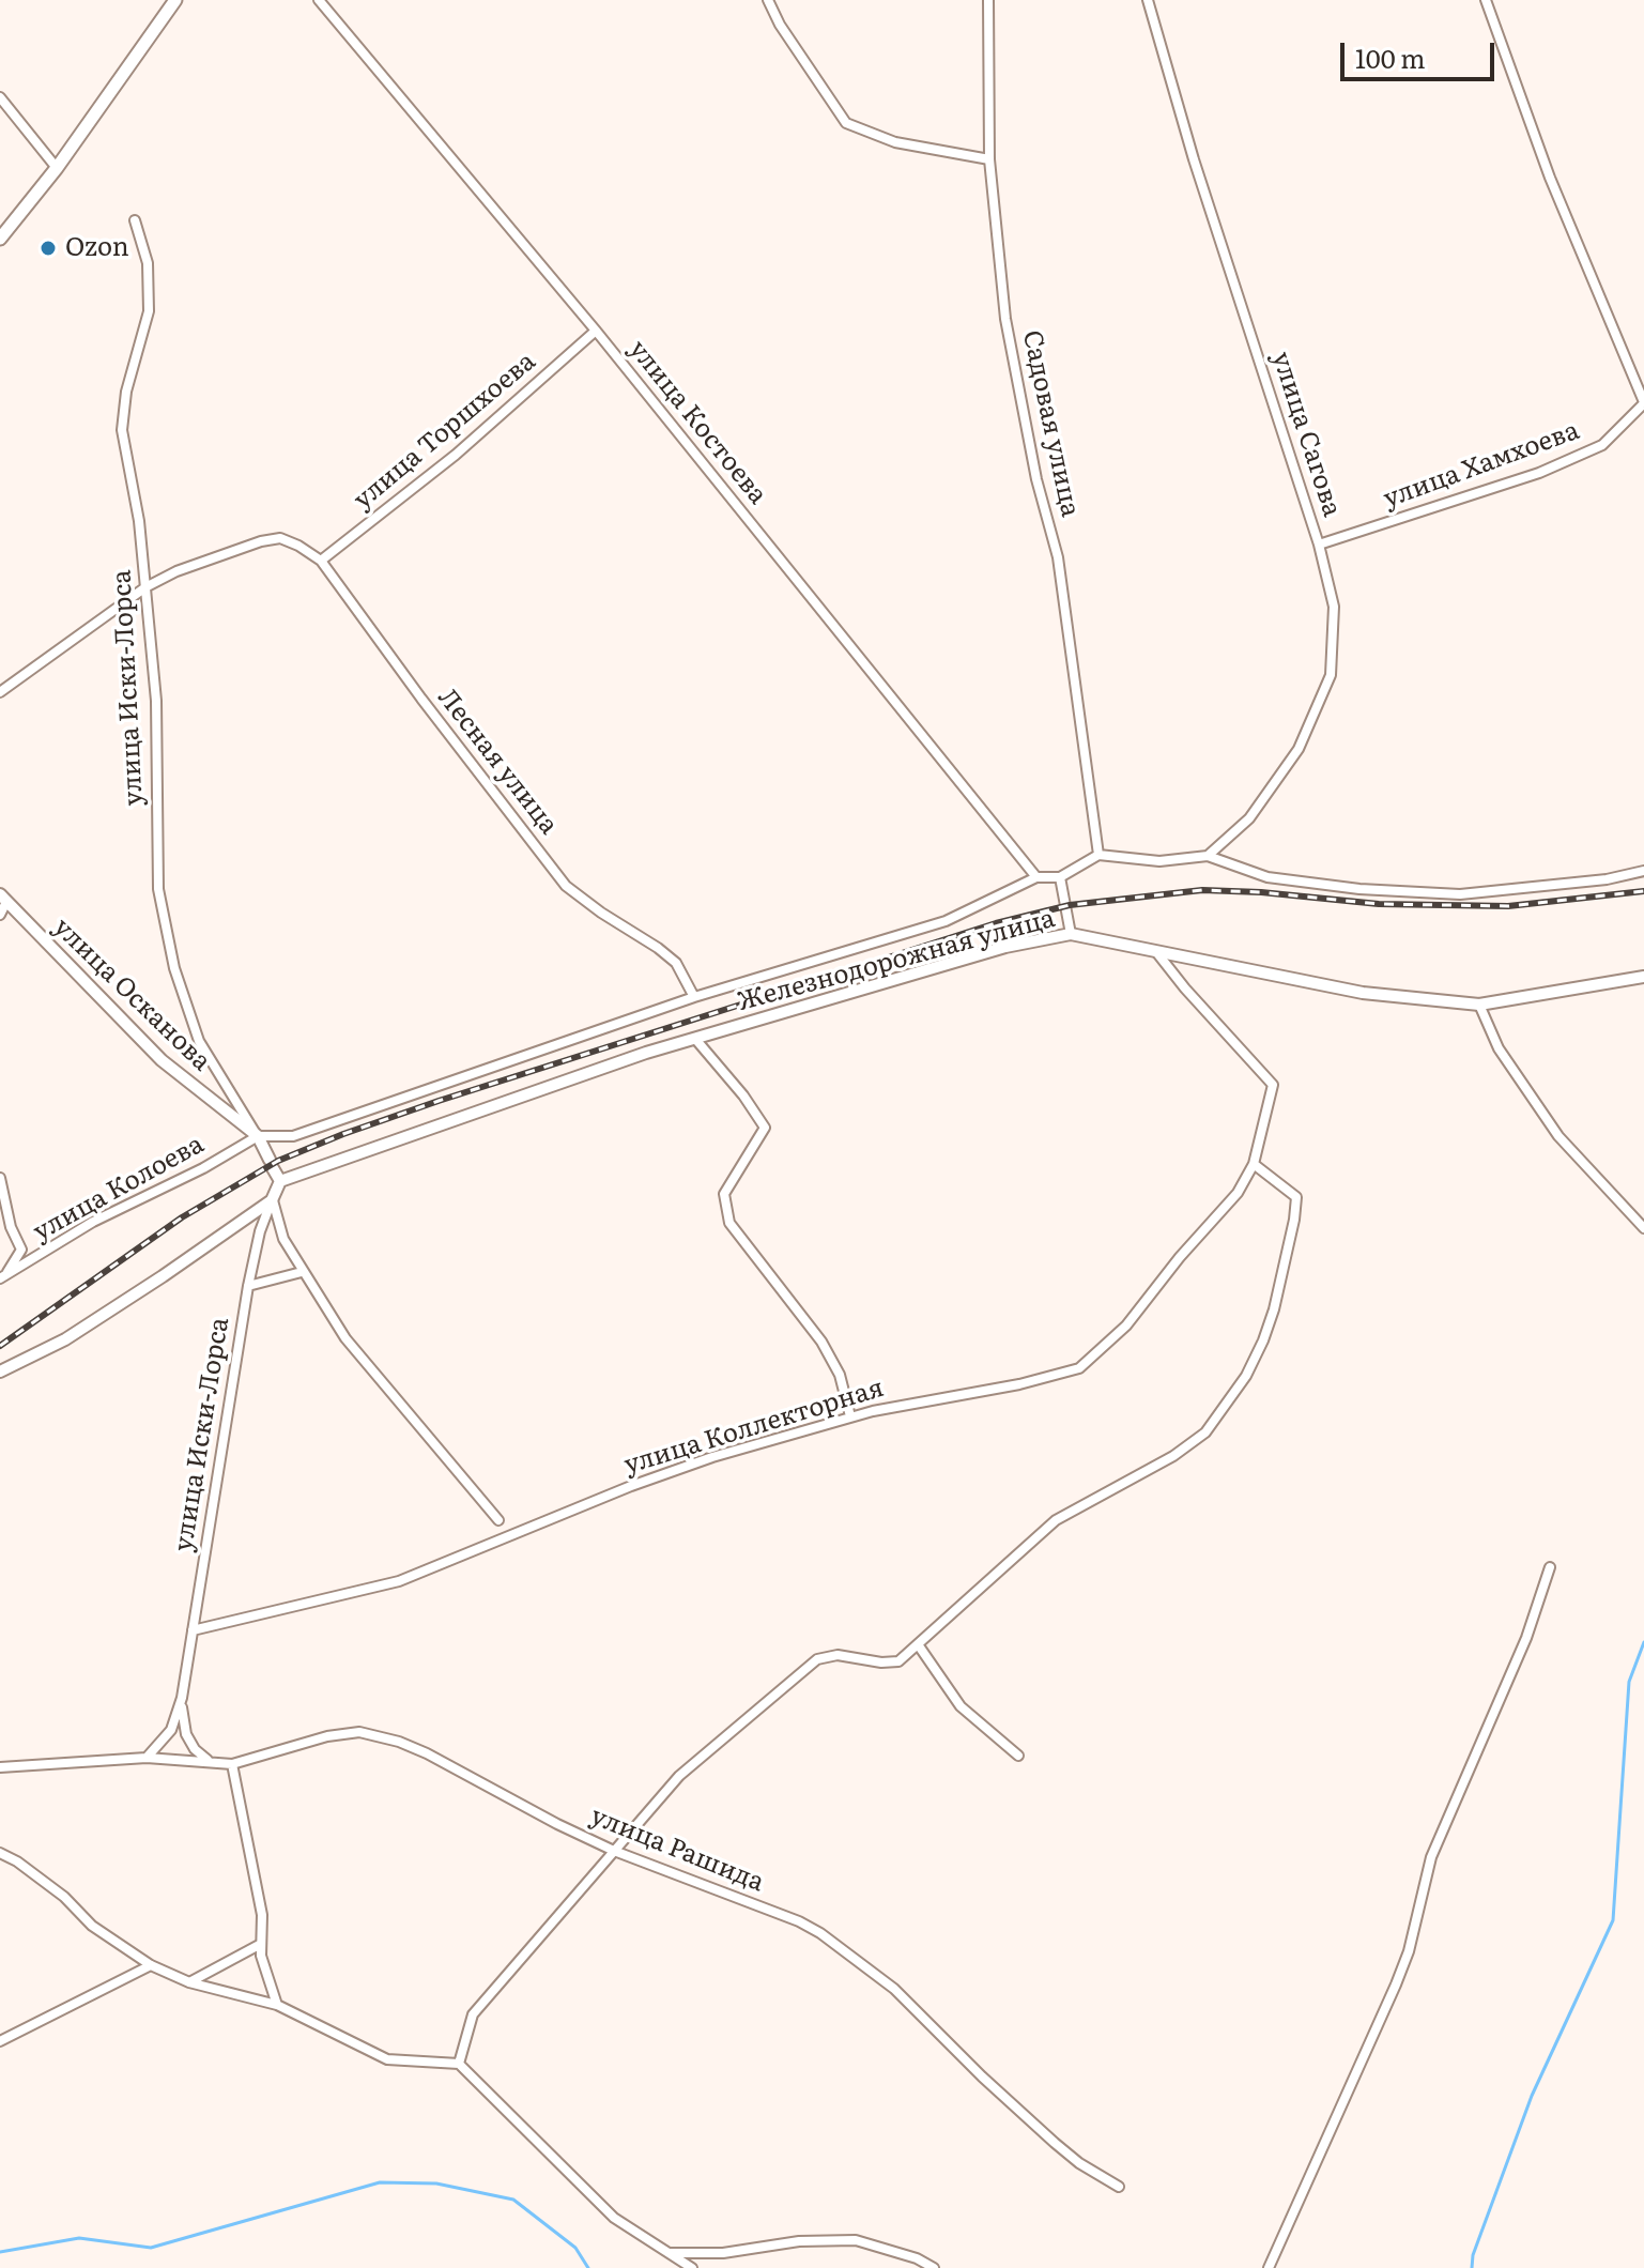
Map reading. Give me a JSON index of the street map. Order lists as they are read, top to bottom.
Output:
{
  "streets": {
    "street": [
      "улица Костоева",
      "Садовая улица",
      "улица Торшхоева",
      "улица Сагова",
      "улица Хамхоева",
      "улица Иски-Лорса",
      "Лесная улица",
      "Железнодорожная улица",
      "улица Осканова",
      "улица Колоева",
      "улица Коллекторная",
      "улица Рашида"
    ]
  },
  "crossings": [
    ["улица Костоева", "улица Торшхоева"],
    ["улица Торшхоева", "Лесная улица"],
    ["улица Сагова", "улица Хамхоева"],
    ["улица Иски-Лорса", "Лесная улица"],
    ["улица Иски-Лорса", "Железнодорожная улица"],
    ["улица Иски-Лорса", "улица Осканова"],
    ["улица Иски-Лорса", "улица Колоева"],
    ["улица Иски-Лорса", "улица Коллекторная"],
    ["Железнодорожная улица", "улица Осканова"],
    ["Железнодорожная улица", "улица Коллекторная"],
    ["улица Осканова", "улица Колоева"]
  ],
  "places": ["Ozon"],
  "scale_bar": "100 m"
}
